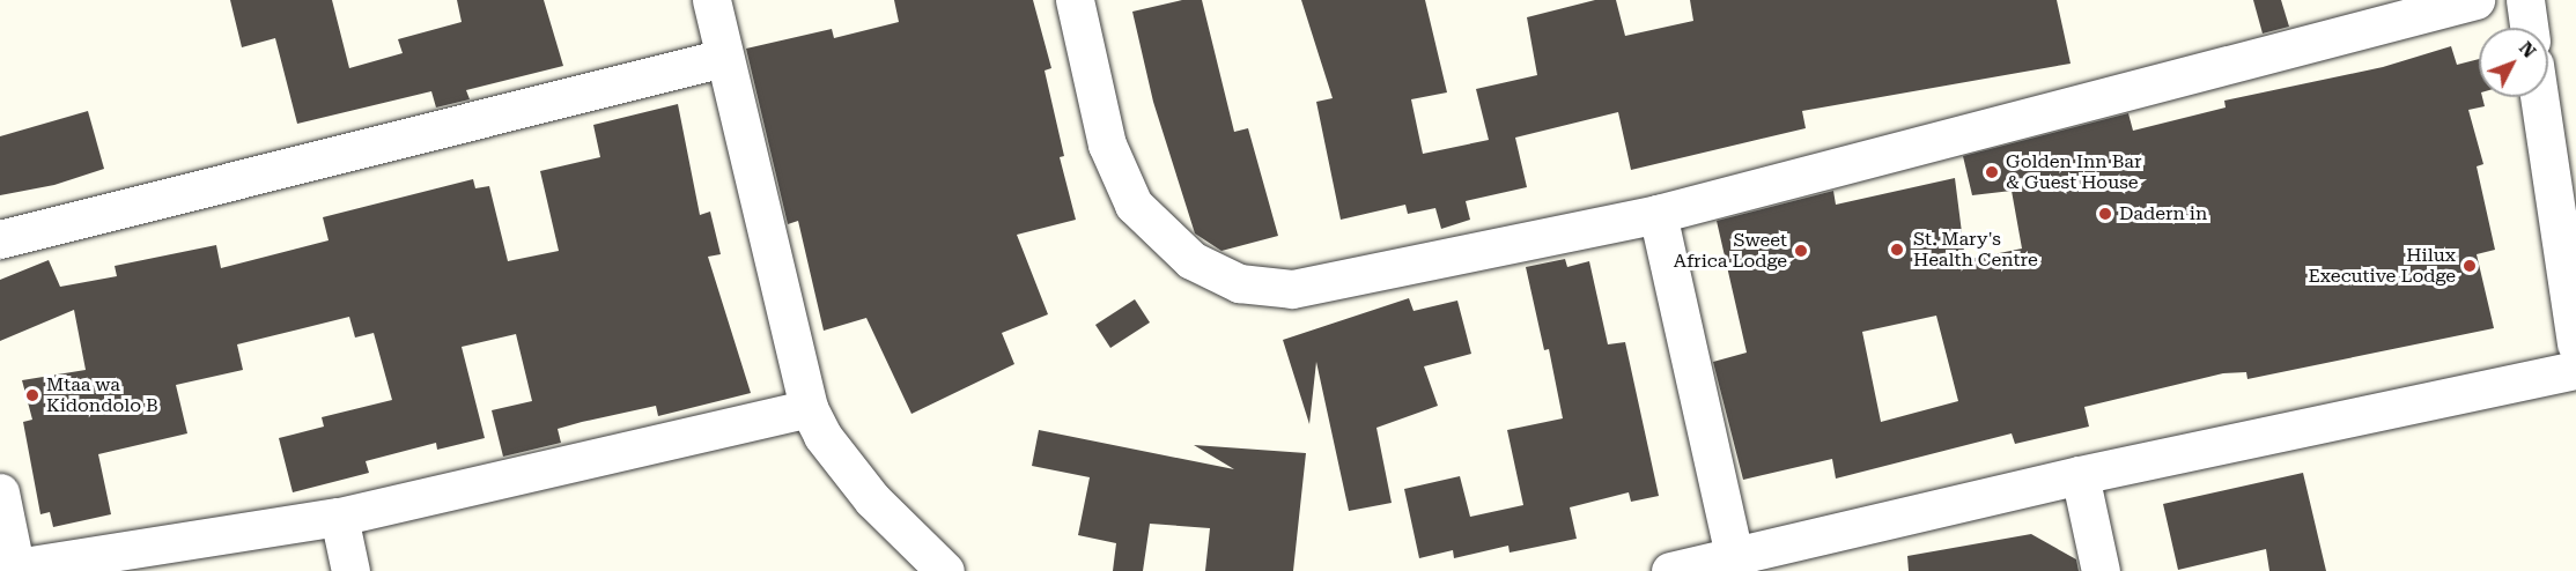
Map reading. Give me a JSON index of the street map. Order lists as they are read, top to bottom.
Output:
{
  "places": [
    "Golden Inn Bar & Guest House",
    "Dadern in",
    "St. Mary's Health Centre",
    "Sweet Africa Lodge",
    "Hilux Executive Lodge",
    "Mtaa wa Kidondolo B"
  ],
  "north": "top right"
}
